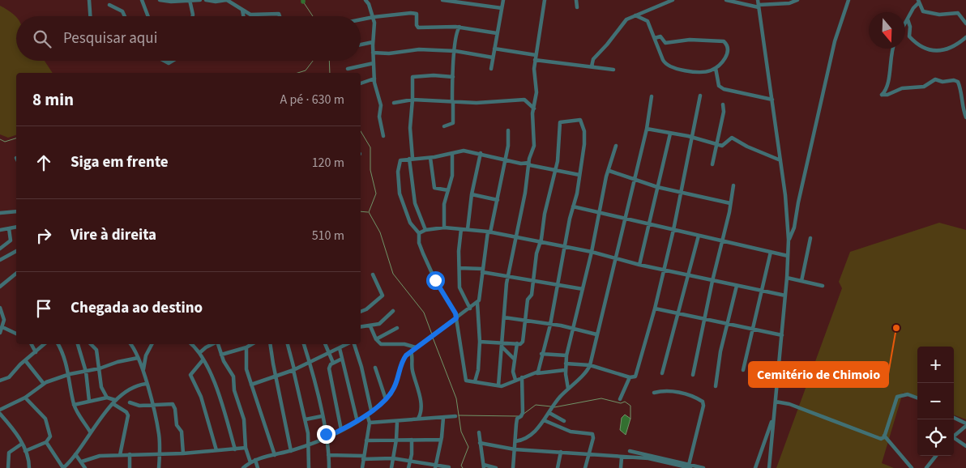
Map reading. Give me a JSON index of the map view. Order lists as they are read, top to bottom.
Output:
{
  "places": ["Cemitério de Chimoio"],
  "north": "bottom",
  "page": {
    "search": "Pesquisar aqui",
    "heading": ["8 min", "A pé · 630 m"],
    "list": [
      ["Siga em frente", "120 m"],
      ["Vire à direita", "510 m"],
      "Chegada ao destino"
    ],
    "map_buttons": ["+", "−"]
  }
}
